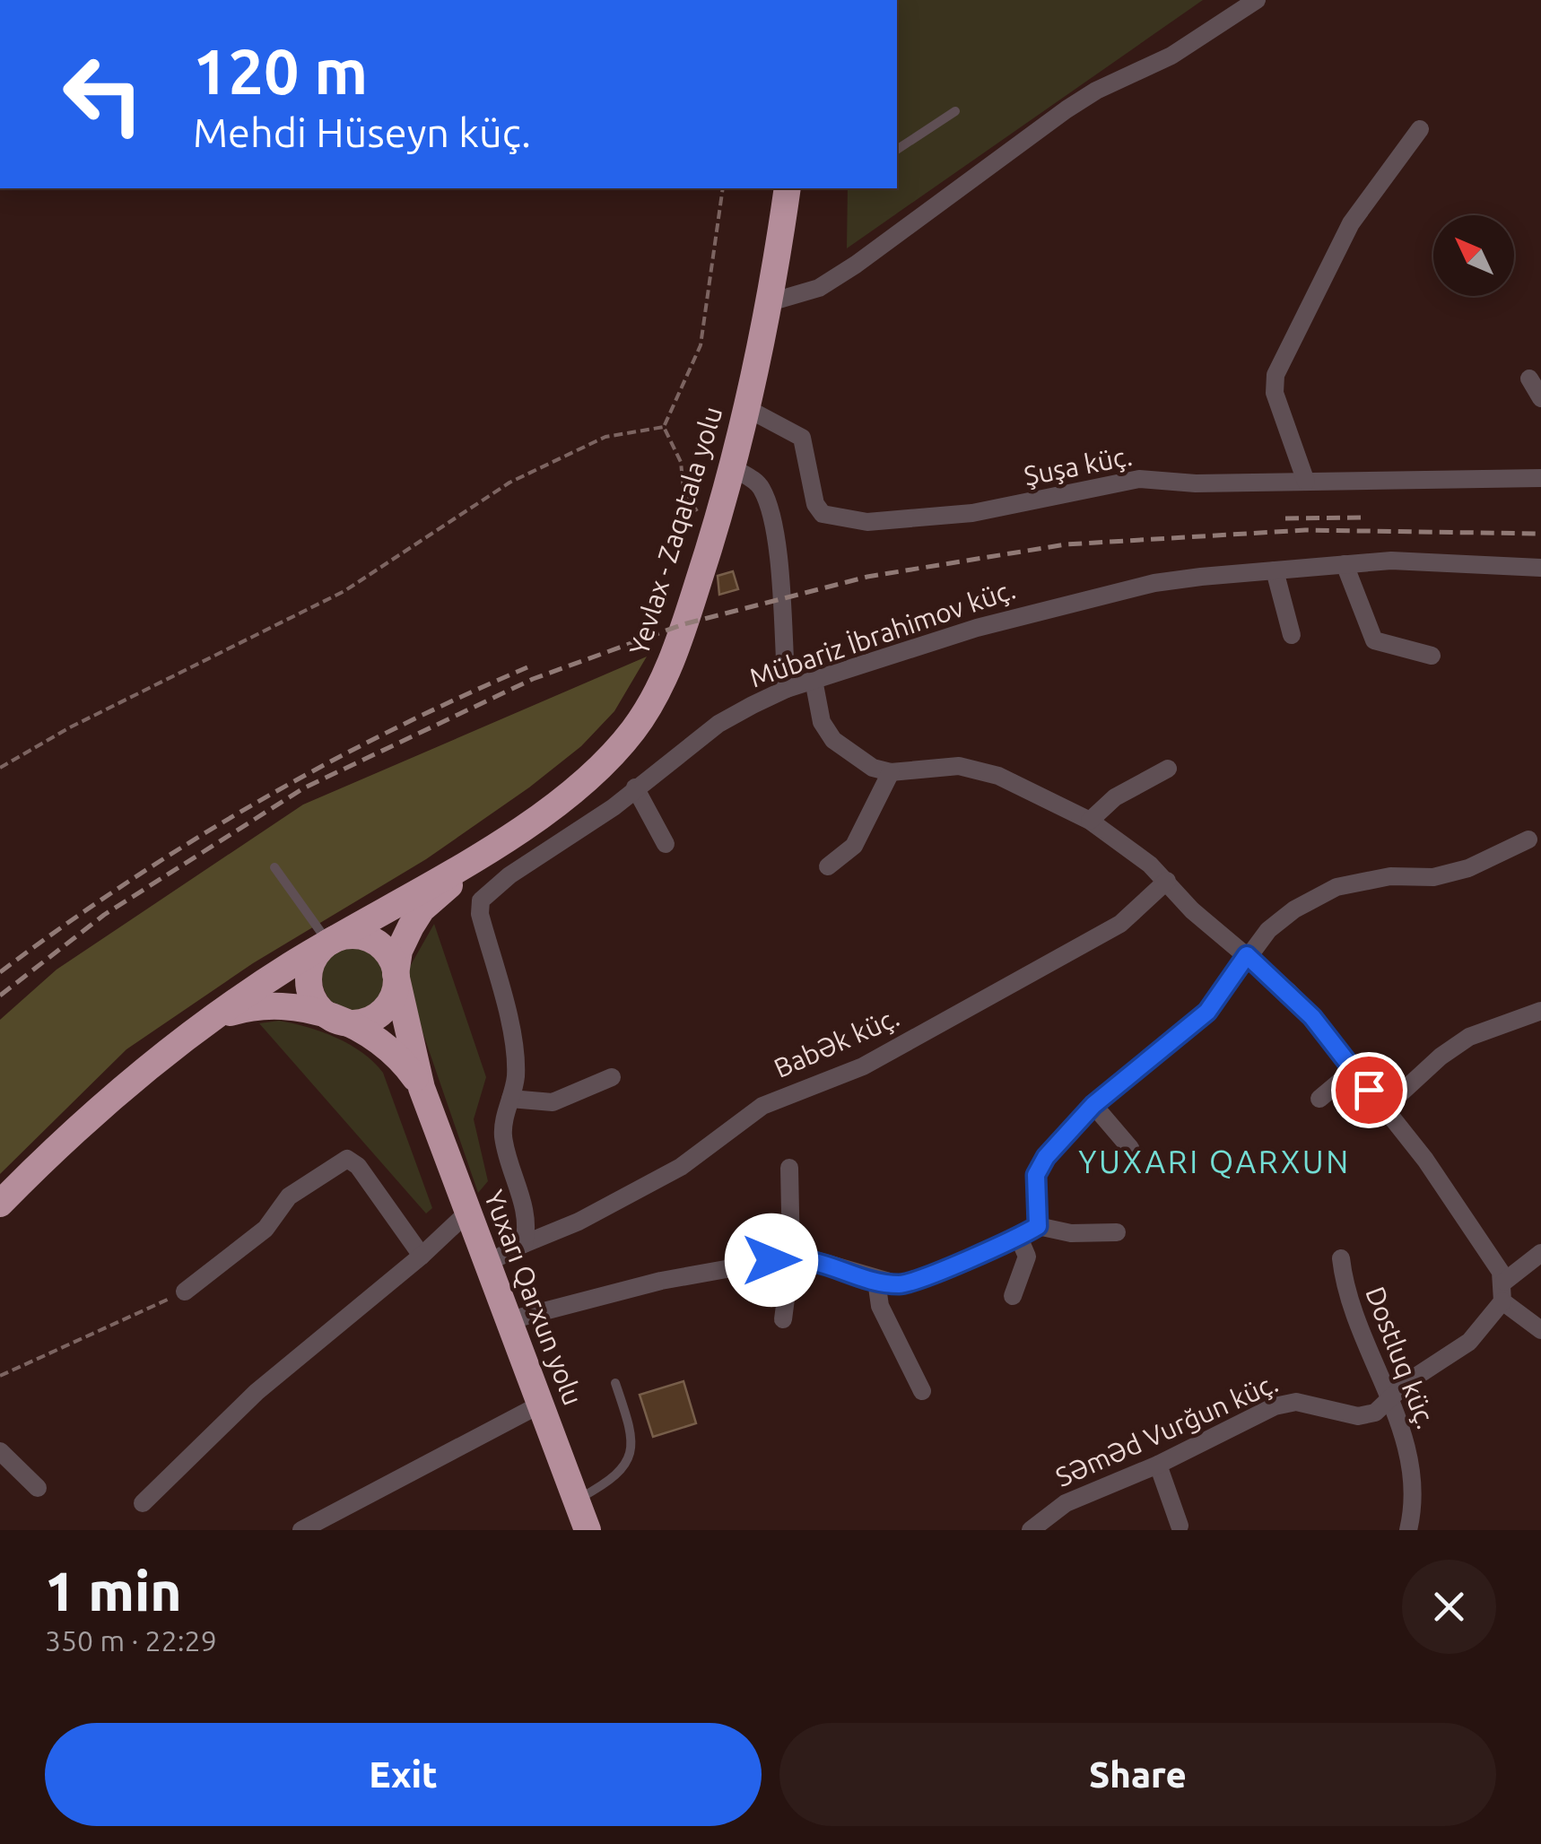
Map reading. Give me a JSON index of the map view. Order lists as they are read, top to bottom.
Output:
{
  "streets": {
    "highway": ["Yevlax - Zaqatala yolu", "Yuxarı Qarxun yolu"],
    "street": [
      "Şuşa küç.",
      "Mübariz İbrahimov küç.",
      "Babək küç.",
      "Dostluq küç.",
      "Səməd Vurğun küç."
    ]
  },
  "crossings": [
    ["Şuşa küç.", "Yevlax - Zaqatala yolu"],
    ["Mübariz İbrahimov küç.", "Babək küç."],
    ["Dostluq küç.", "Səməd Vurğun küç."]
  ],
  "districts": ["YUXARI QARXUN"],
  "north": "top left",
  "page": {
    "turn": ["120 m", "Mehdi Hüseyn küç."],
    "heading": ["1 min", "350 m · 22:29"],
    "buttons": ["Exit", "Share"]
  }
}
